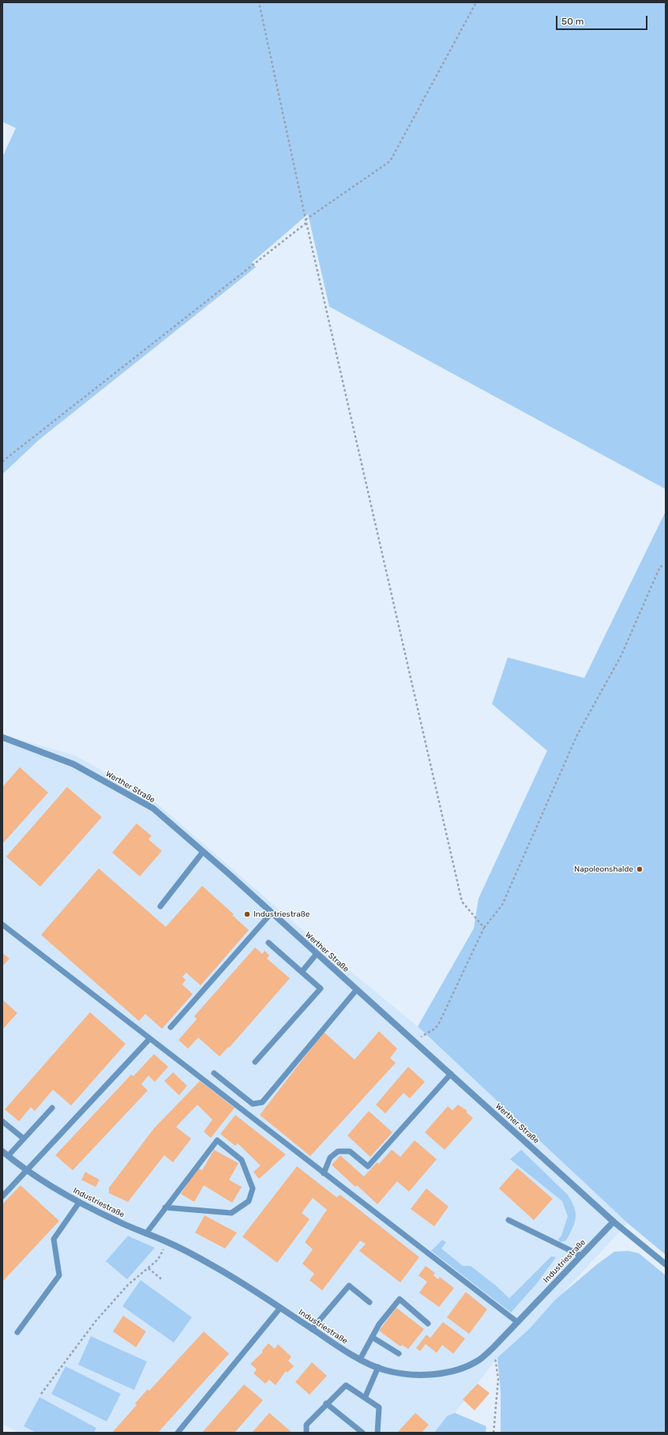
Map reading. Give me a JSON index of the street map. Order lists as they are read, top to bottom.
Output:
{
  "streets": {
    "street": ["Werther Straße", "Industriestraße"]
  },
  "crossings": [
    ["Werther Straße", "Industriestraße"]
  ],
  "places": ["Napoleonshalde", "Industriestraße"],
  "scale_bar": "50 m"
}
